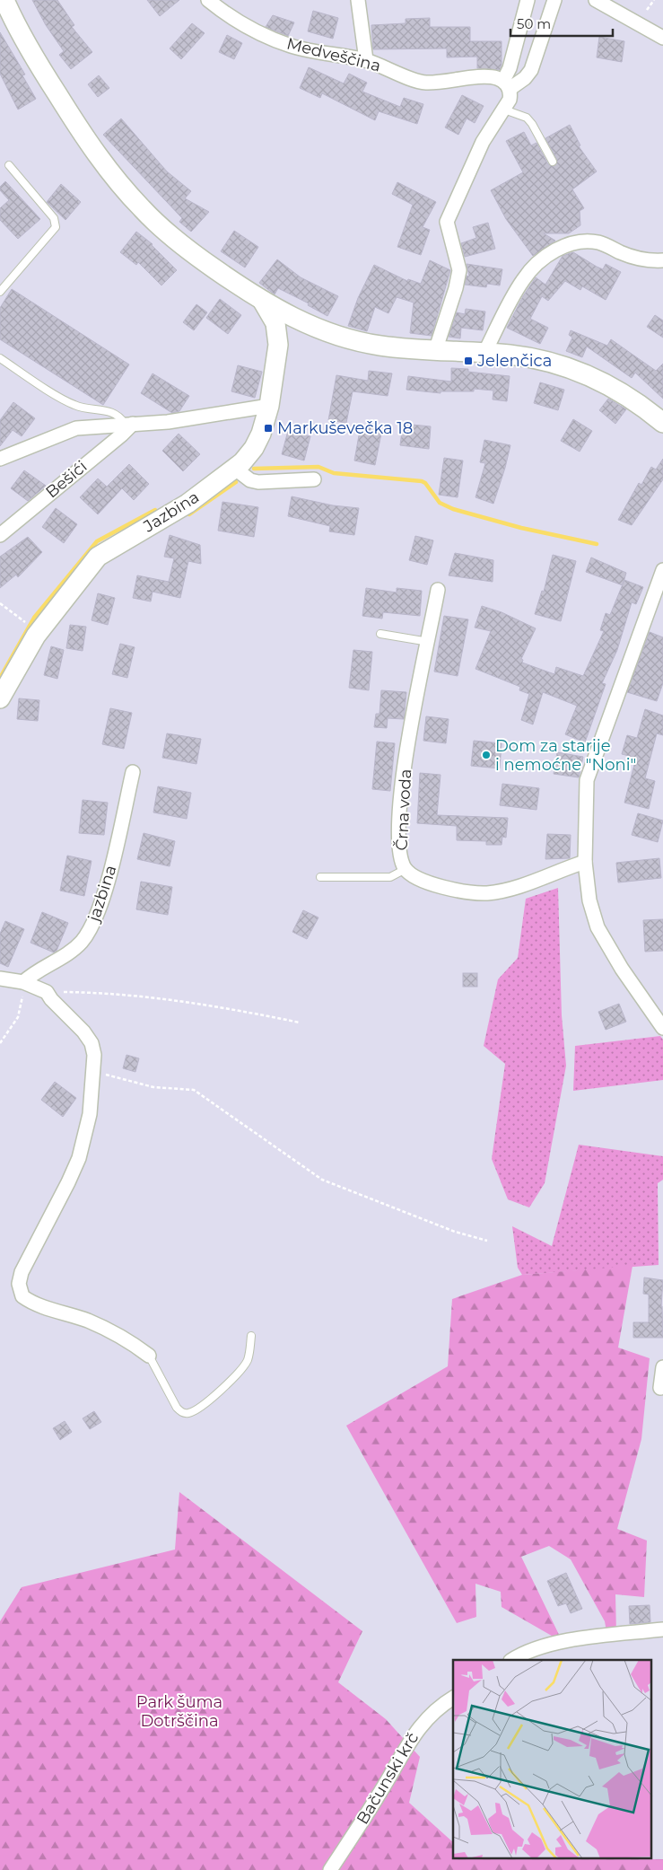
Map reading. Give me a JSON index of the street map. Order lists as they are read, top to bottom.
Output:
{
  "streets": {
    "main road": ["Jazbina"],
    "street": [
      "Medveščina",
      "Bešići",
      "Črna voda",
      "jazbina",
      "Bačunski krč"
    ]
  },
  "parks": ["Park šuma Dotrščina"],
  "places": {
    "transit": ["Jelenčica", "Markuševečka 18"],
    "other": ["Dom za starije i nemoćne \"Noni\""]
  },
  "scale_bar": "50 m"
}
